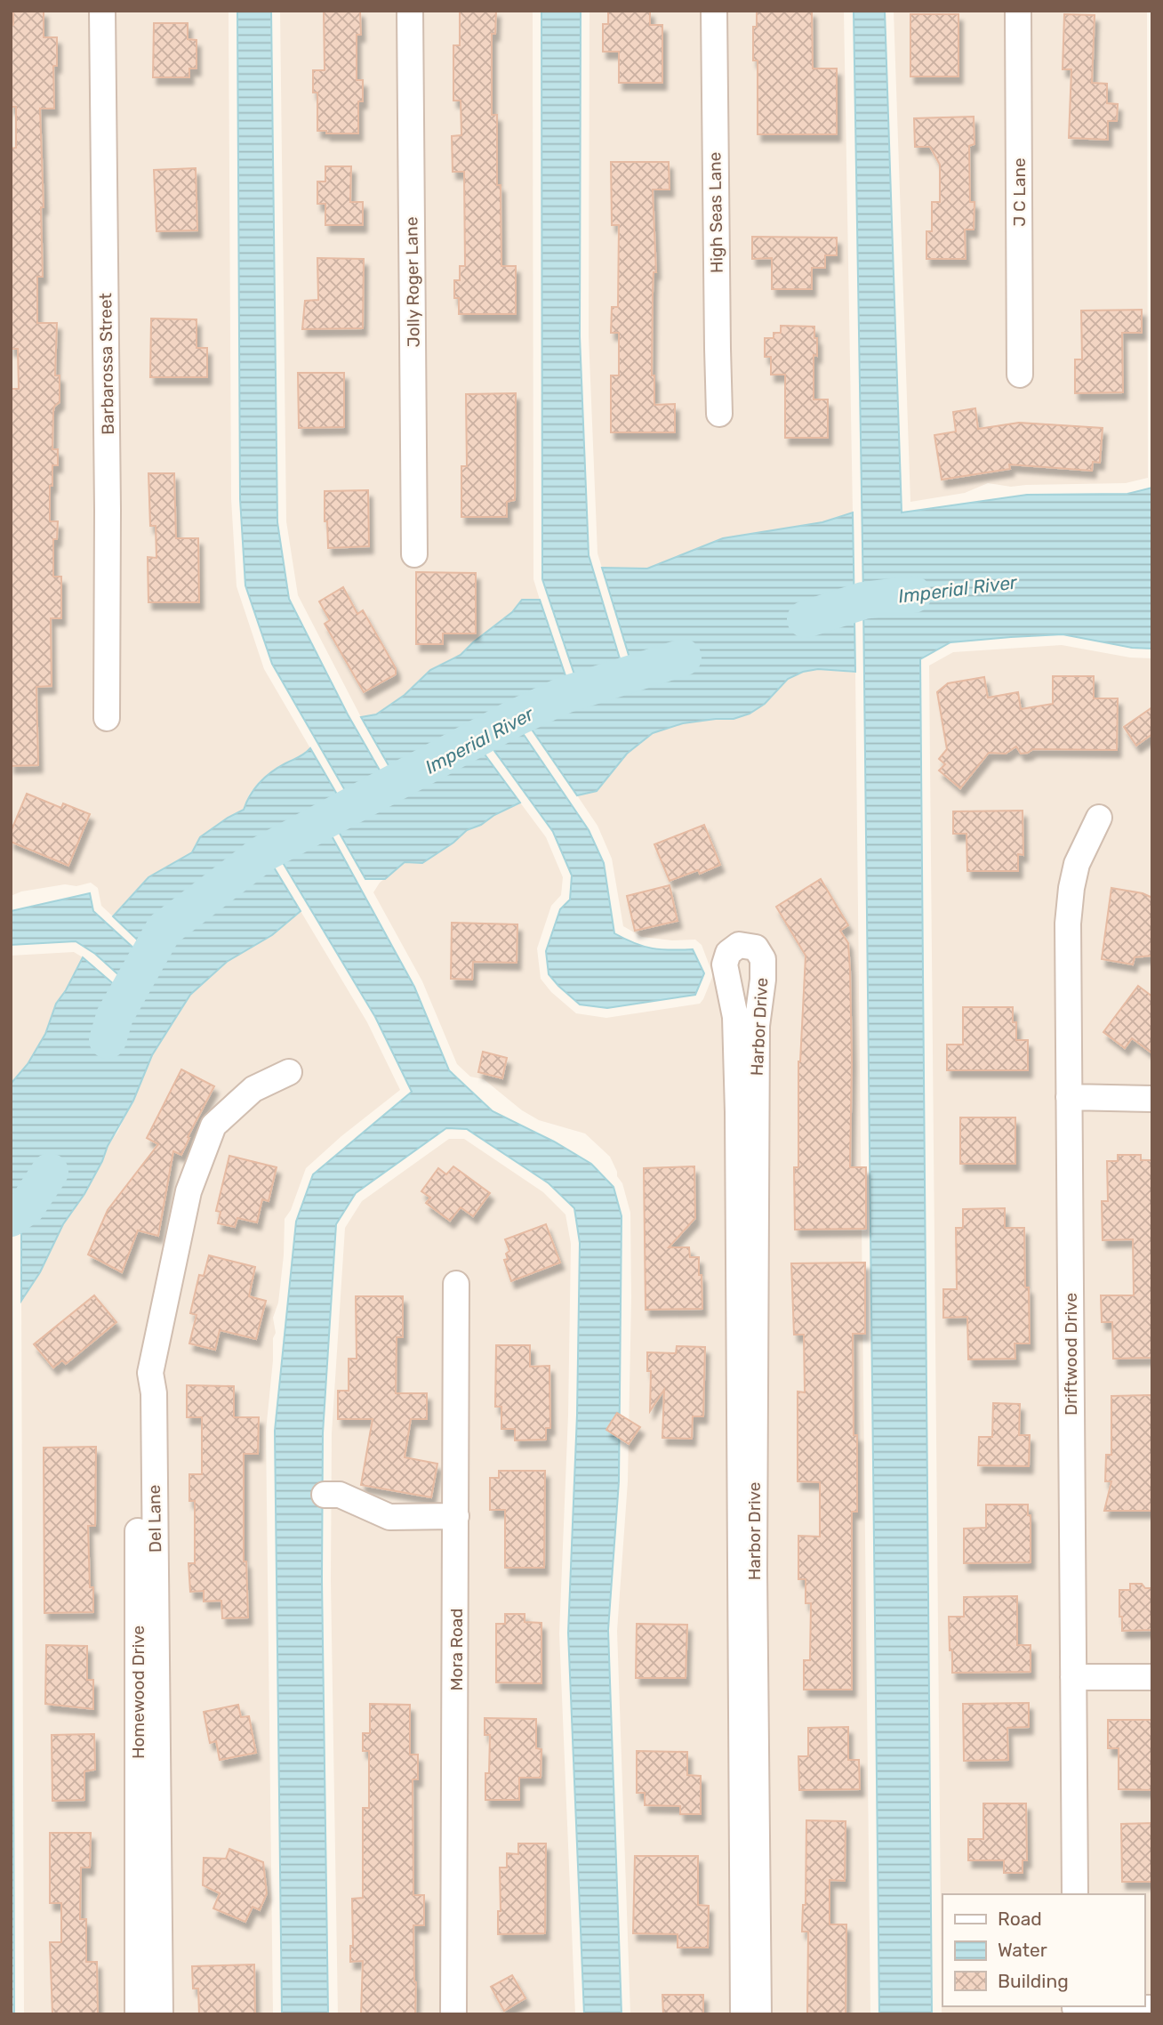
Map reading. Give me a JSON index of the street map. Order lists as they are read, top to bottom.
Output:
{
  "streets": {
    "street": [
      "J C Lane",
      "High Seas Lane",
      "Jolly Roger Lane",
      "Barbarossa Street",
      "Harbor Drive",
      "Driftwood Drive",
      "Del Lane",
      "Mora Road",
      "Homewood Drive"
    ]
  },
  "crossings": [
    ["Del Lane", "Homewood Drive"]
  ],
  "water": ["Imperial River"],
  "legend": ["Road", "Water", "Building"]
}
